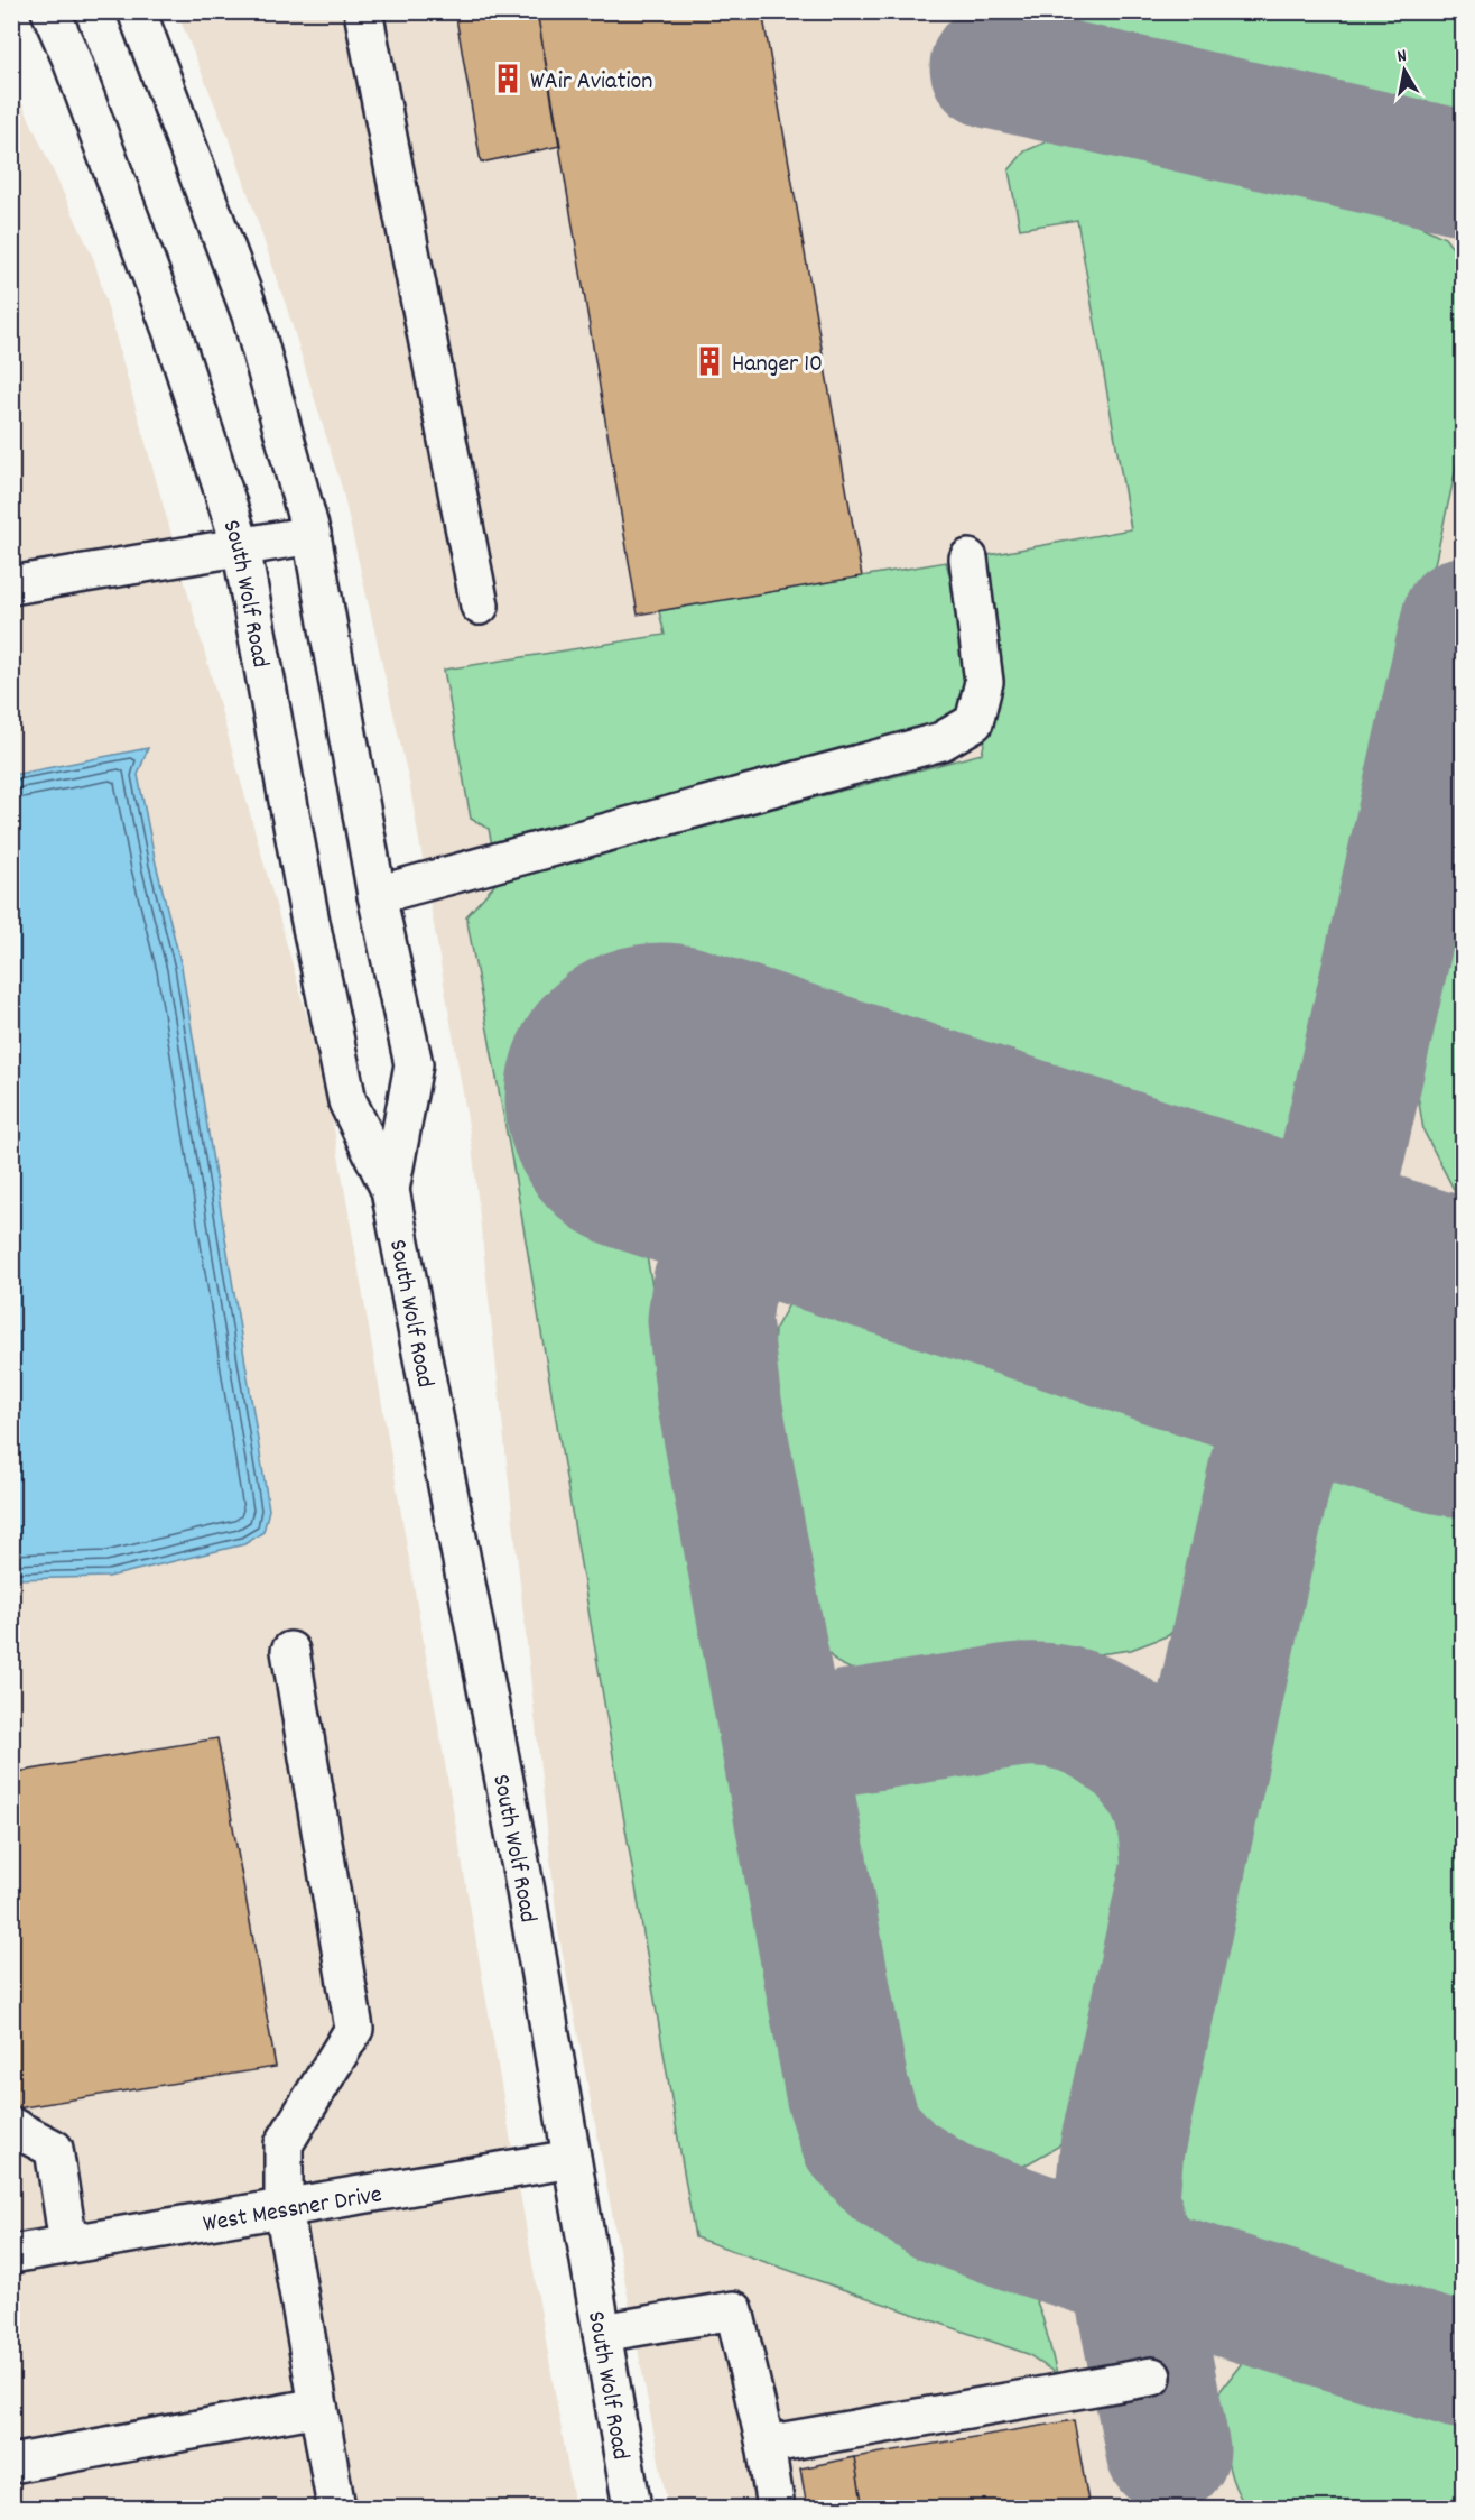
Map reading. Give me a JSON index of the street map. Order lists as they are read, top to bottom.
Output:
{
  "streets": {
    "main road": ["South Wolf Road", "West Messner Drive"]
  },
  "crossings": [
    ["South Wolf Road", "West Messner Drive"]
  ],
  "places": {
    "building": ["WAir Aviation", "Hanger 10"]
  },
  "north": "top"
}
